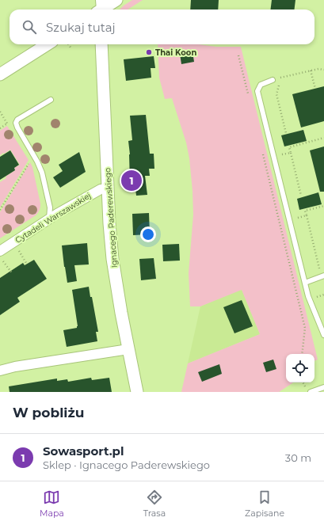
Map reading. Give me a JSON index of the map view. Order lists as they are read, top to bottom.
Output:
{
  "streets": {
    "street": ["Cytadeli Warszawskiej", "Ignacego Paderewskiego"]
  },
  "crossings": [
    ["Cytadeli Warszawskiej", "Ignacego Paderewskiego"]
  ],
  "places": ["Thai Koon"],
  "page": {
    "search": "Szukaj tutaj",
    "pins": "1",
    "heading": "W pobliżu",
    "list": [
      {
        "mark": "1",
        "name": "Sowasport.pl",
        "note": "Sklep · Ignacego Paderewskiego",
        "value": "30 m"
      }
    ],
    "nav": ["Mapa", "Trasa", "Zapisane"]
  }
}
